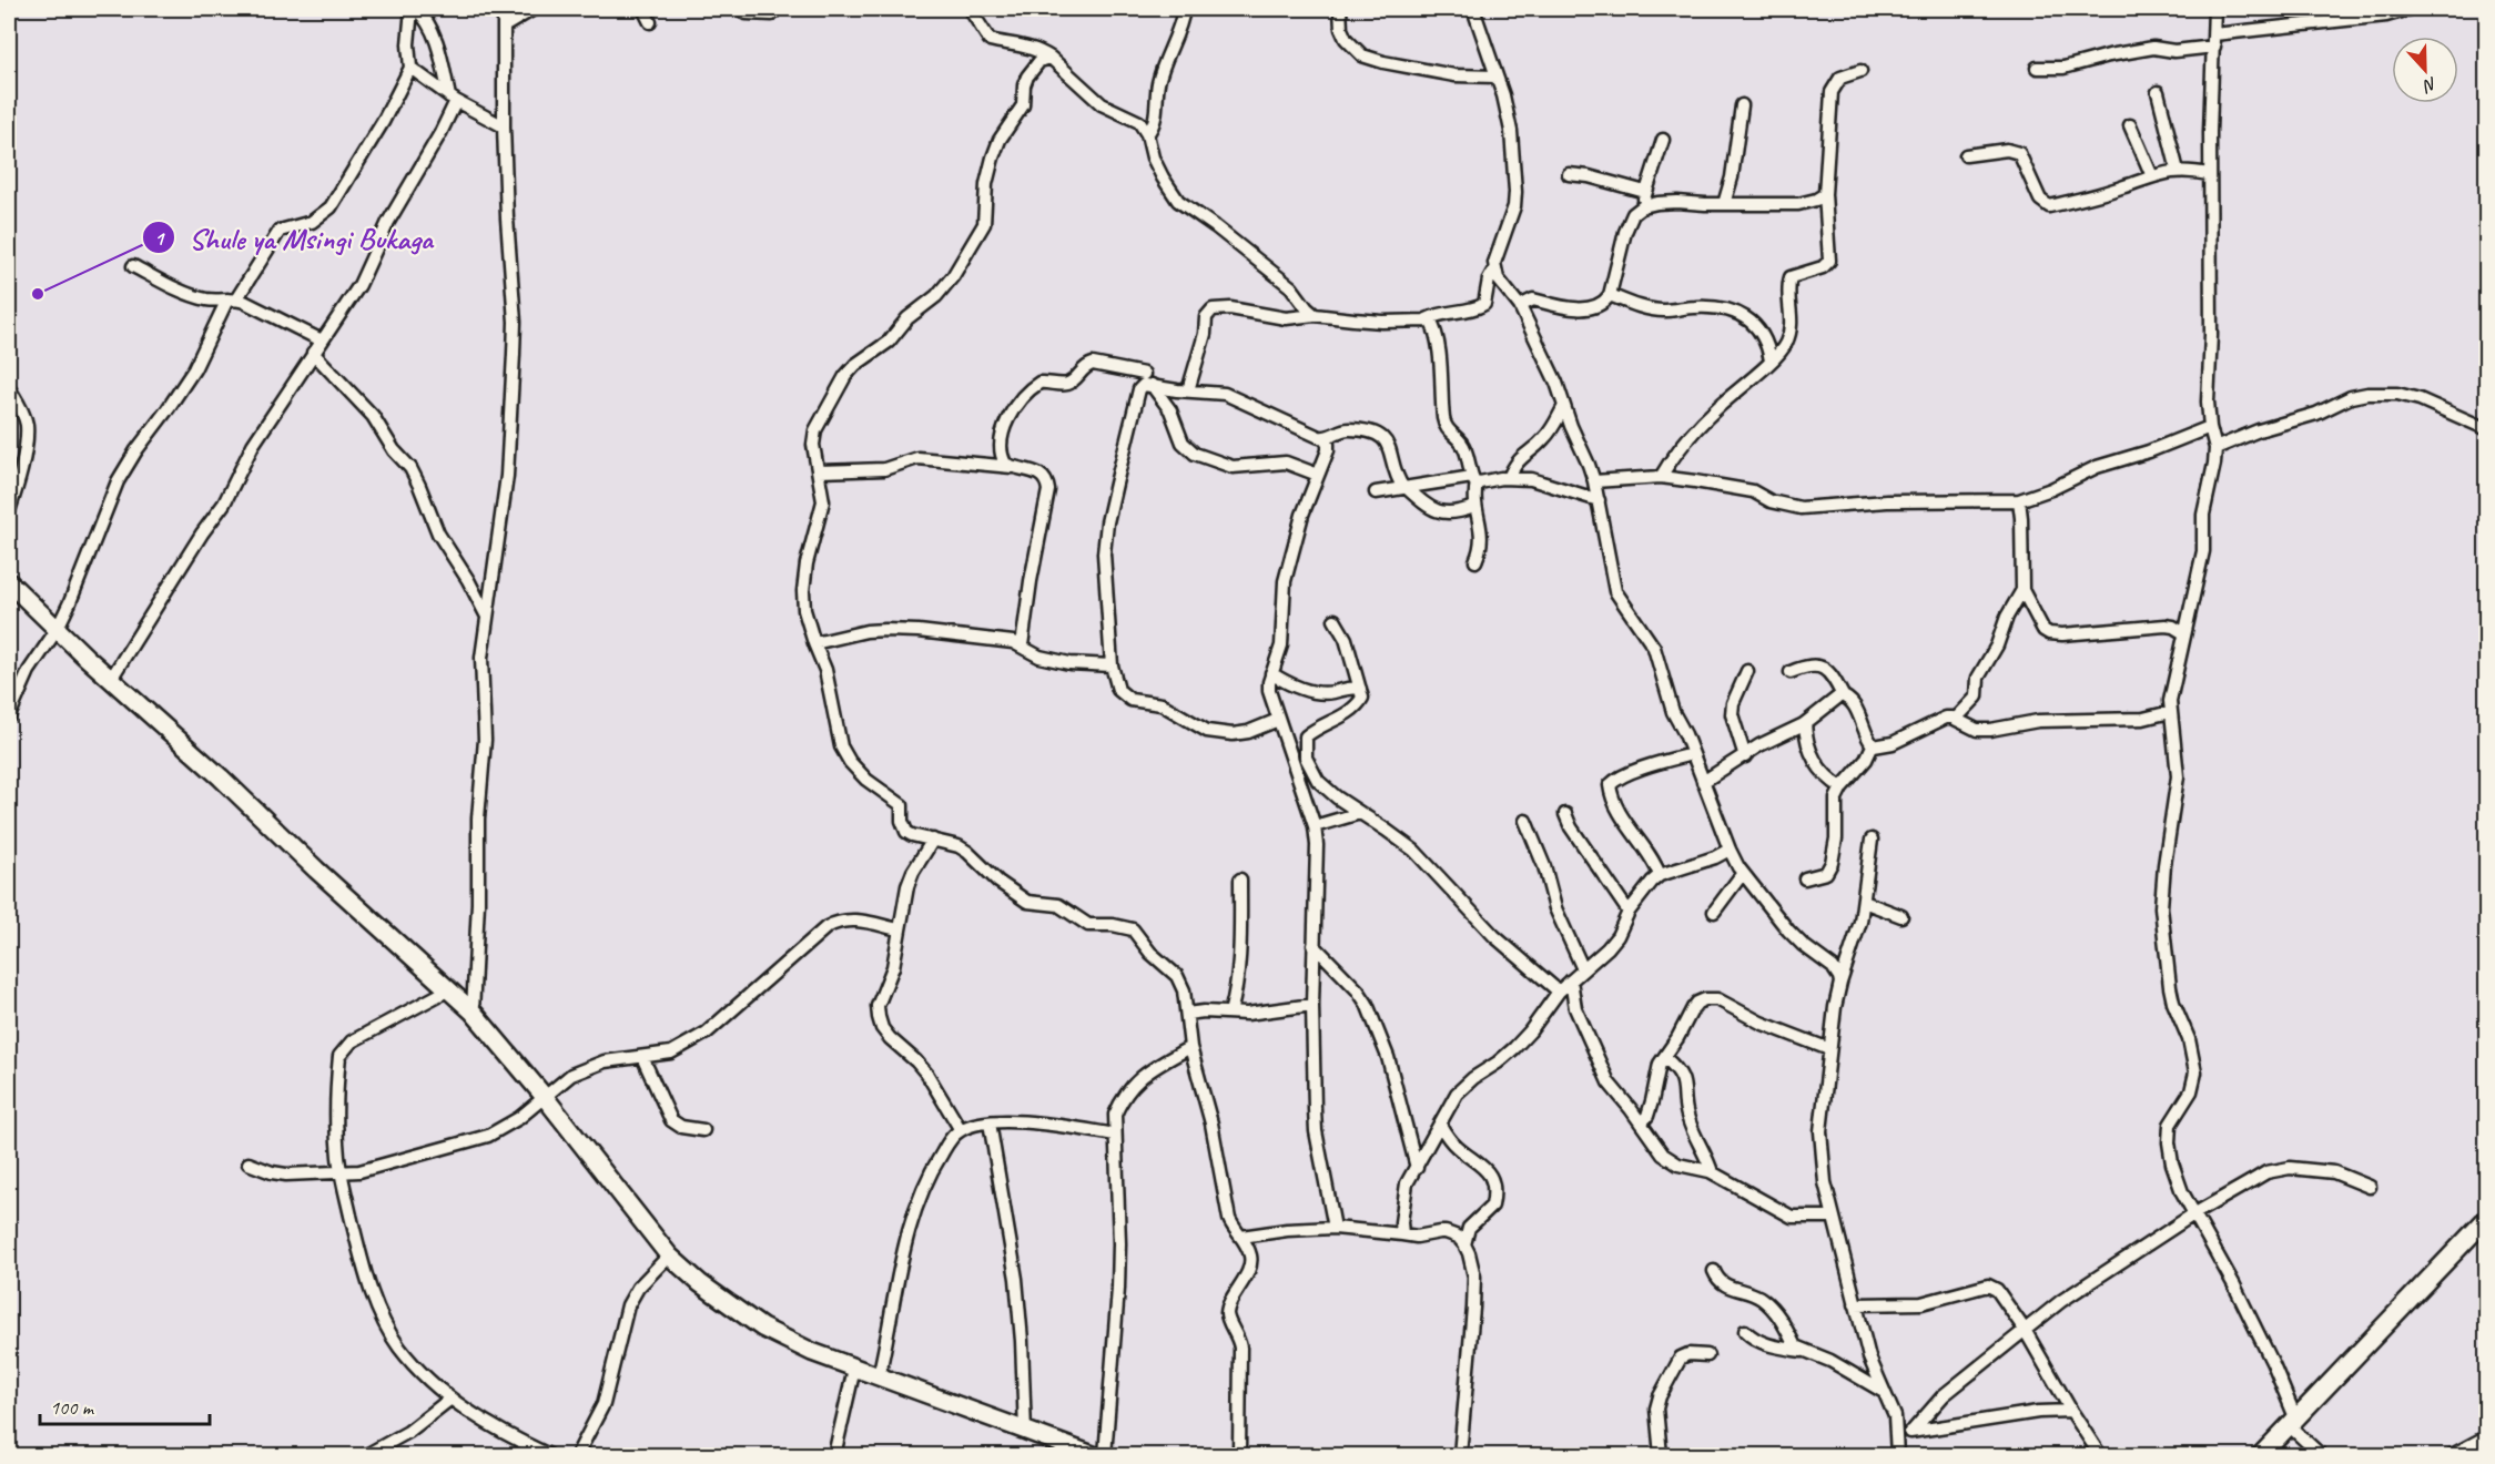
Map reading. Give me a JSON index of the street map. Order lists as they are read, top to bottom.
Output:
{
  "places": ["Shule ya Msingi Bukaga"],
  "scale_bar": "100 m",
  "north": "bottom"
}
